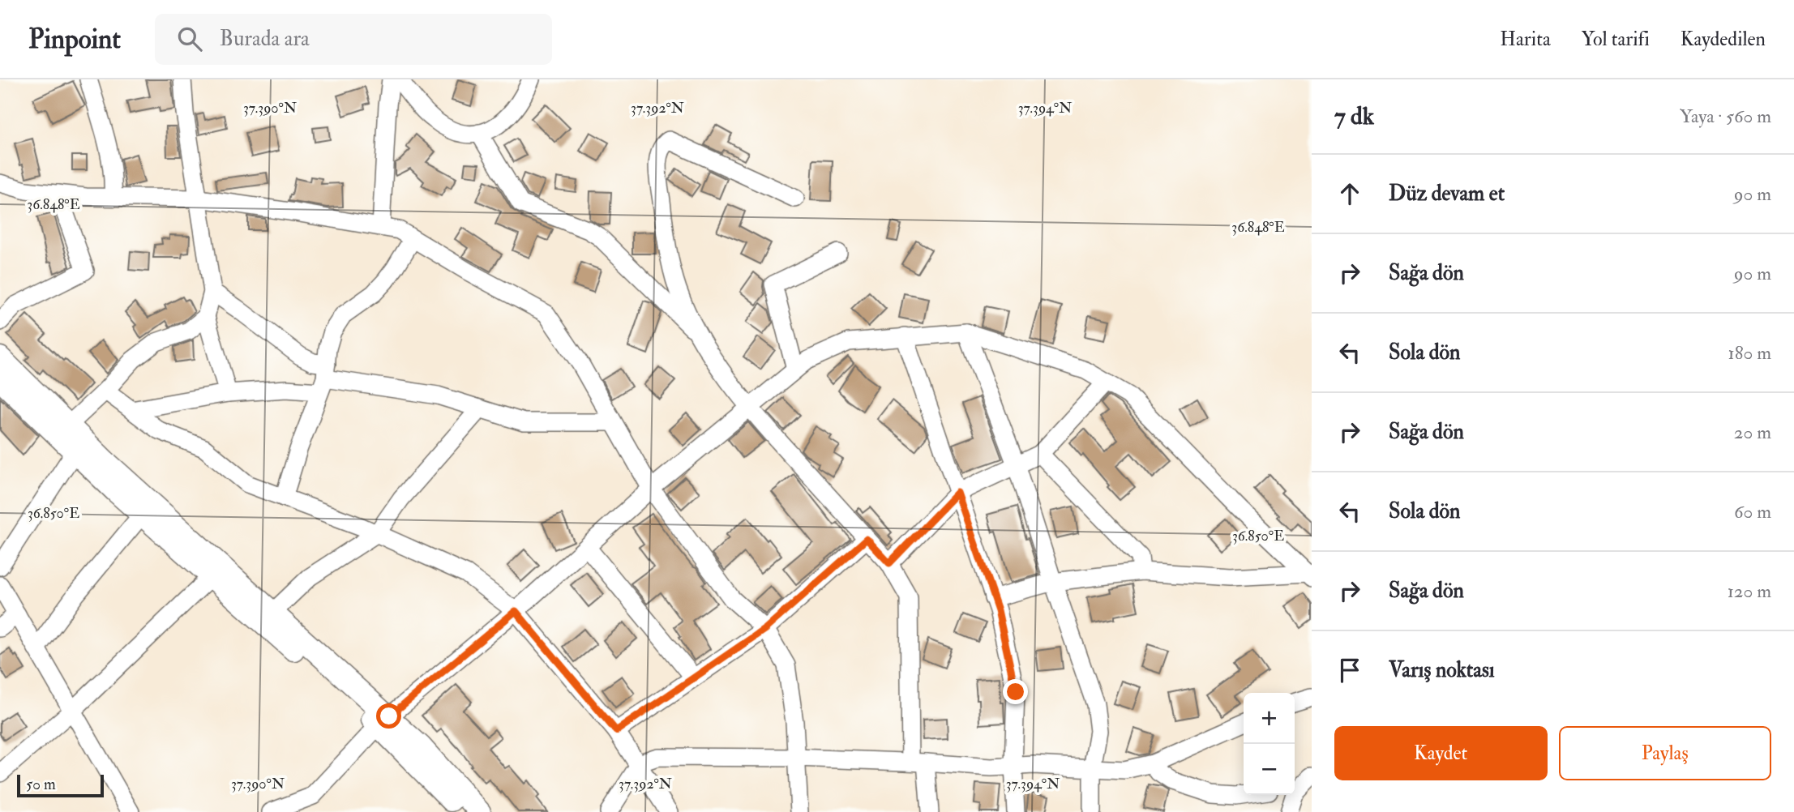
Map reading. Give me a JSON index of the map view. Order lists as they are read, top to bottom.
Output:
{
  "scale_bar": "50 m",
  "page": {
    "header": "Pinpoint",
    "search": "Burada ara",
    "nav": ["Harita", "Yol tarifi", "Kaydedilen"],
    "heading": ["7 dk", "Yaya · 560 m"],
    "list": [
      ["Düz devam et", "90 m"],
      ["Sağa dön", "90 m"],
      ["Sola dön", "180 m"],
      ["Sağa dön", "20 m"],
      ["Sola dön", "60 m"],
      ["Sağa dön", "120 m"],
      "Varış noktası"
    ],
    "map_buttons": ["+", "−"],
    "buttons": ["Kaydet", "Paylaş"],
    "scale": "50 m"
  },
  "coordinates": [
    "37.390°N",
    "37.392°N",
    "37.394°N",
    "36.848°E",
    "36.850°E"
  ]
}
